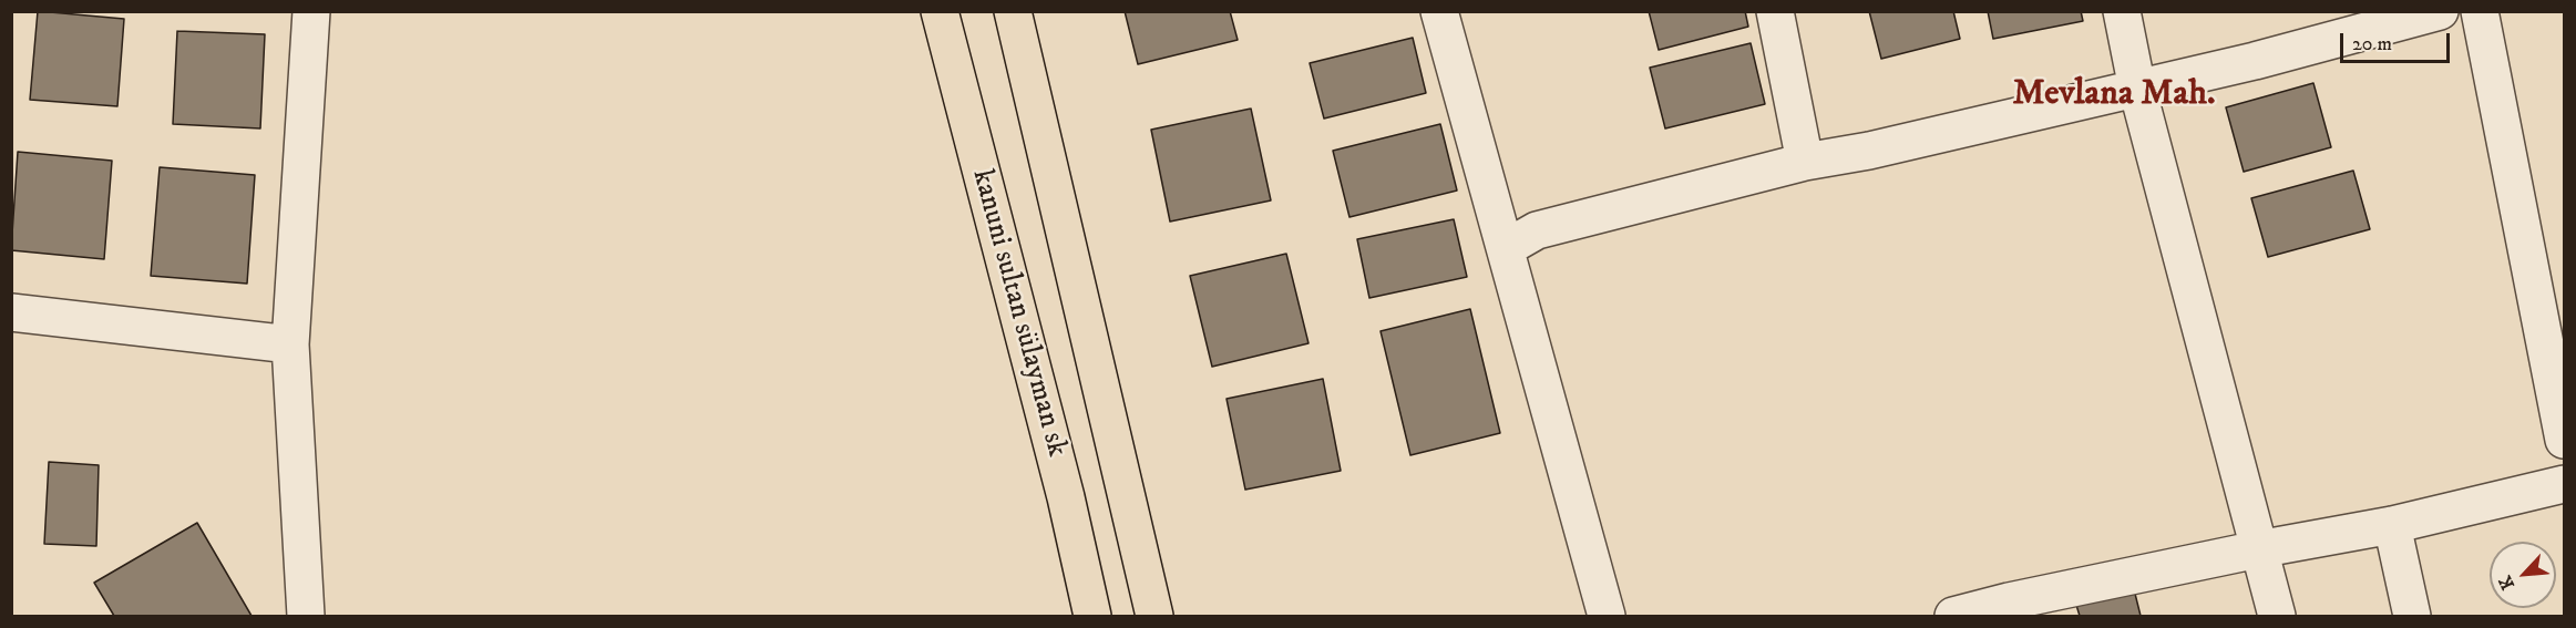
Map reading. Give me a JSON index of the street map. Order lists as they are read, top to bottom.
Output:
{
  "streets": {
    "main road": ["kanuni sultan sülayman sk"]
  },
  "districts": ["Mevlana Mah."],
  "scale_bar": "20 m",
  "north": "bottom left"
}
